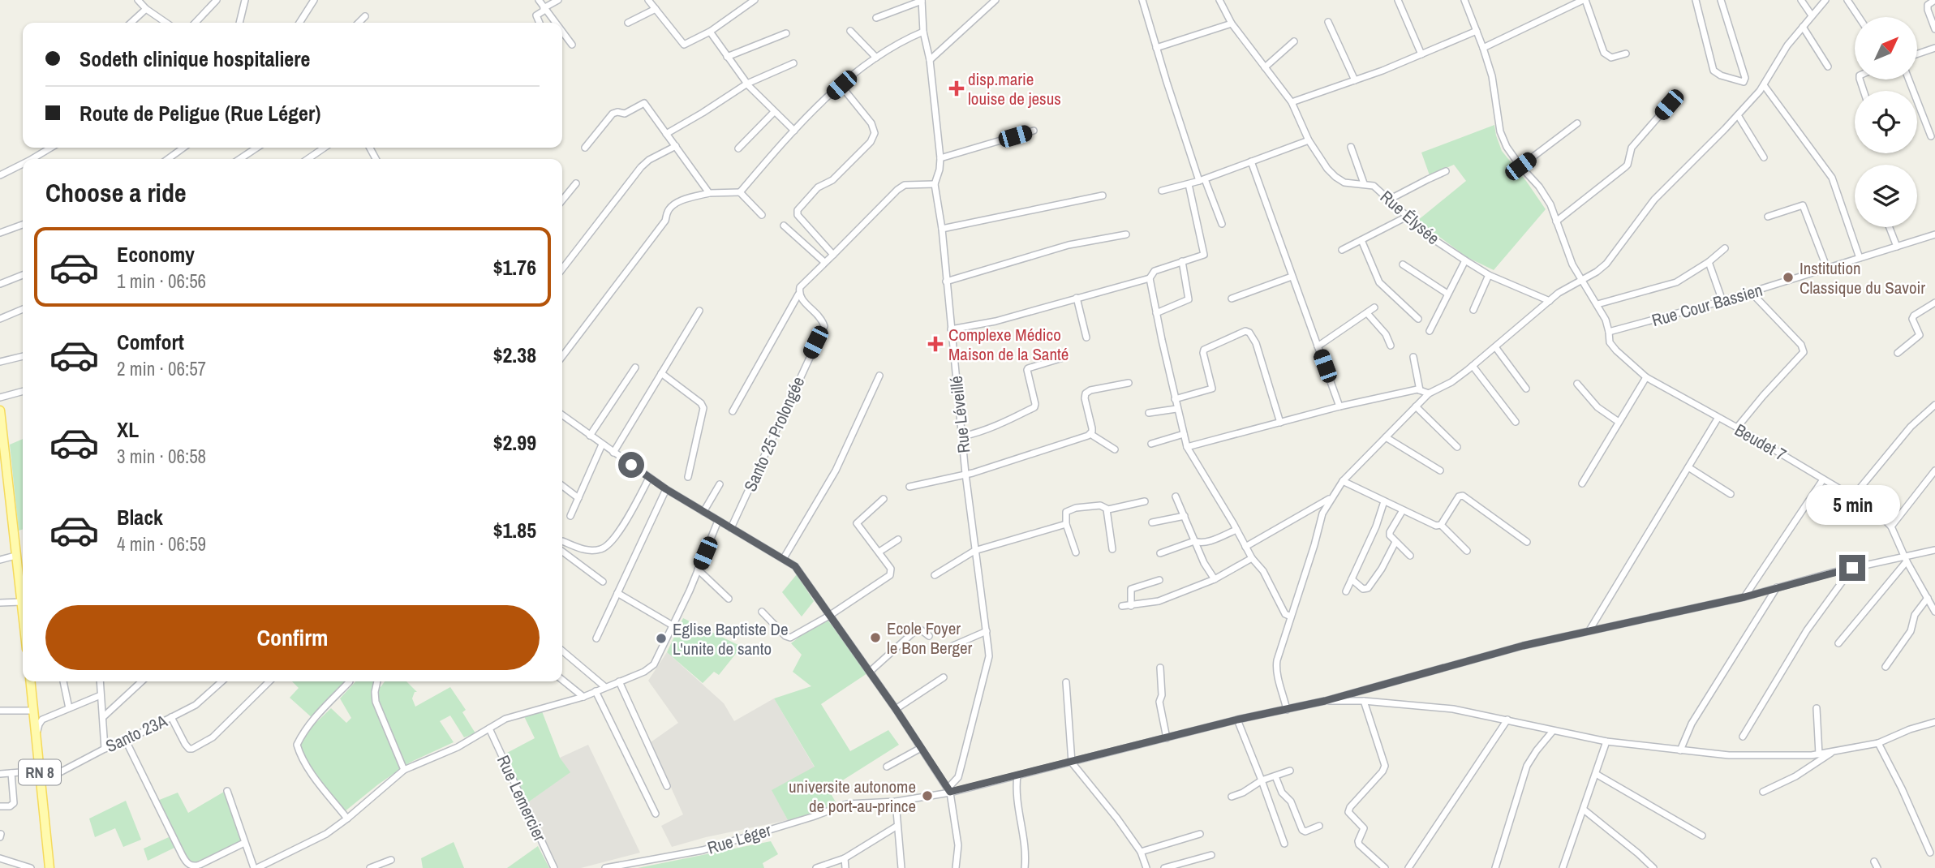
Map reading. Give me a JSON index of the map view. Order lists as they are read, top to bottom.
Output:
{
  "streets": {
    "main road": ["RN 8"],
    "street": [
      "Rue Élysée",
      "Rue Cour Bassien",
      "Rue Léveillé",
      "Santo 25 Prolongée",
      "Beudet 7",
      "Santo 23A",
      "Rue Lemercier",
      "Rue Léger"
    ]
  },
  "crossings": [
    ["Rue Cour Bassien", "Beudet 7"],
    ["Rue Léveillé", "Rue Léger"],
    ["Beudet 7", "Rue Léger"],
    ["Santo 23A", "RN 8"]
  ],
  "places": {
    "health": ["disp.marie louise de jesus", "Complexe Médico Maison de la Santé"],
    "other": [
      "Institution Classique du Savoir",
      "Ecole Foyer le Bon Berger",
      "Eglise Baptiste De L'unite de santo",
      "universite autonome de port-au-prince"
    ]
  },
  "north": "top right",
  "page": {
    "banner": ["Sodeth clinique hospitaliere", "Route de Peligue (Rue Léger)"],
    "heading": "Choose a ride",
    "list": [
      {
        "name": "Economy",
        "note": "1 min · 06:56",
        "value": "$1.76"
      },
      {
        "name": "Comfort",
        "note": "2 min · 06:57",
        "value": "$2.38"
      },
      {
        "name": "XL",
        "note": "3 min · 06:58",
        "value": "$2.99"
      },
      {
        "name": "Black",
        "note": "4 min · 06:59",
        "value": "$1.85"
      }
    ],
    "bubble": "5 min",
    "buttons": "Confirm"
  }
}
